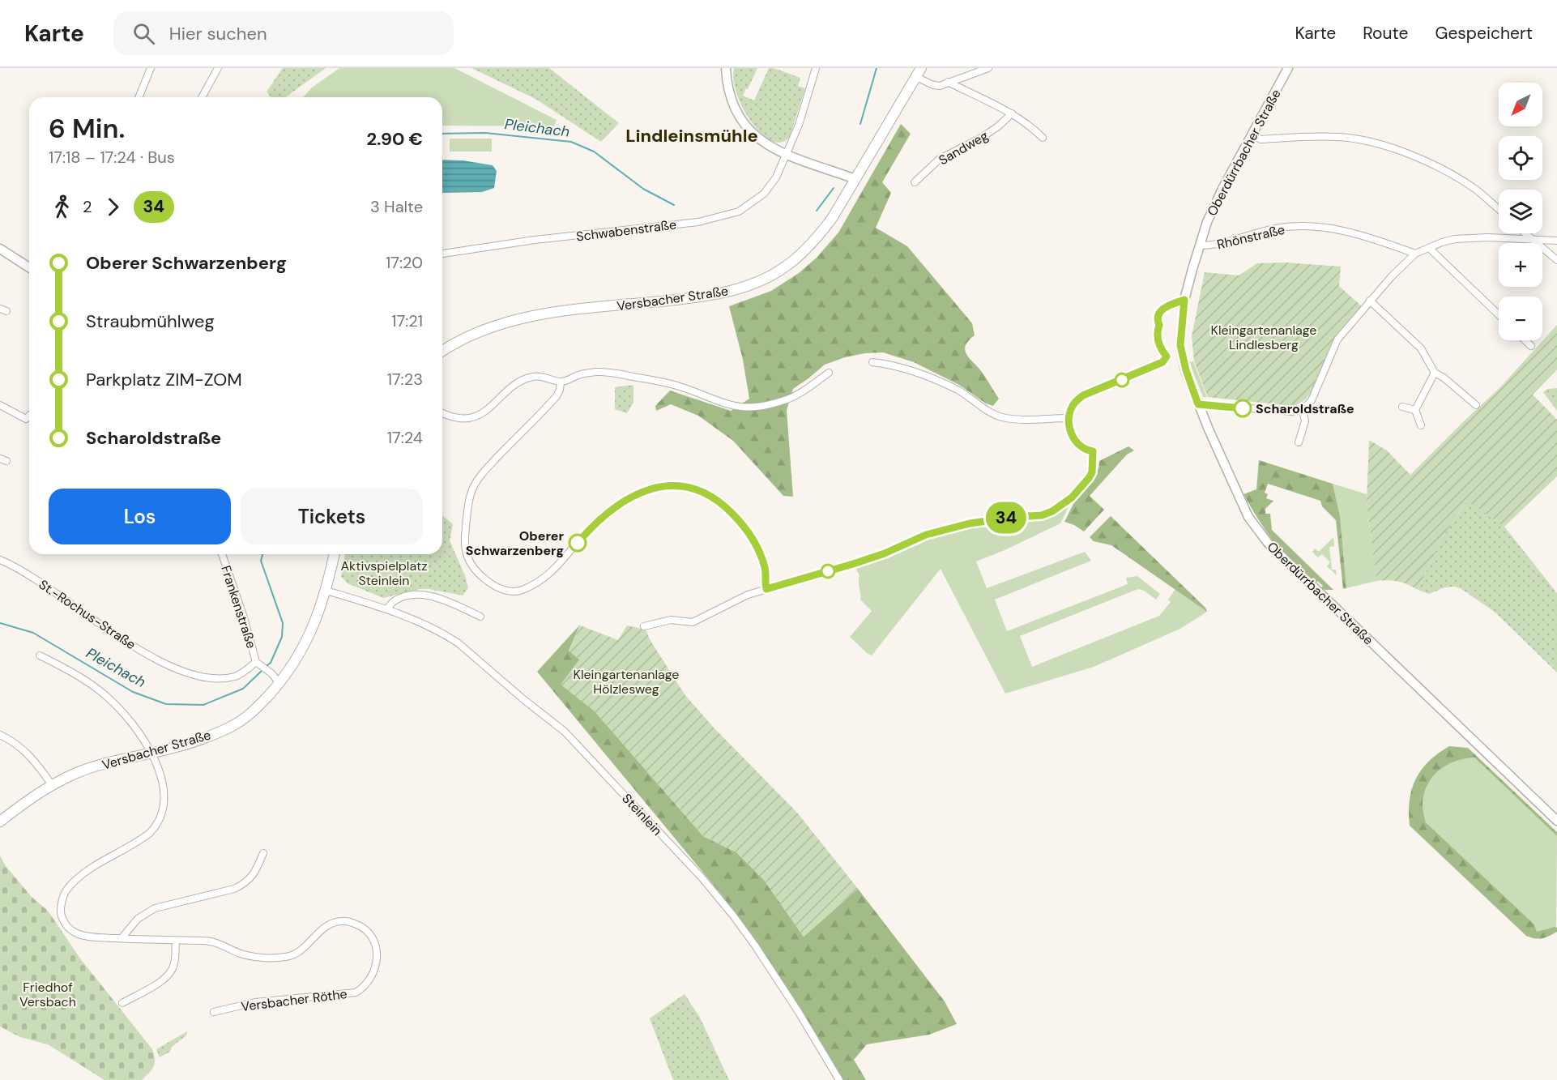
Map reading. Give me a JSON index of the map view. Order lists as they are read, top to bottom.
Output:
{
  "streets": {
    "main road": ["Versbacher Straße"],
    "street": [
      "Sandweg",
      "Oberdürrbacher Straße",
      "Schwabenstraße",
      "Rhönstraße",
      "Frankenstraße",
      "St.-Rochus-Straße",
      "Steinlein",
      "Versbacher Röthe"
    ]
  },
  "crossings": [
    ["Oberdürrbacher Straße", "Rhönstraße"],
    ["Versbacher Straße", "Frankenstraße"],
    ["Versbacher Straße", "Steinlein"],
    ["Versbacher Straße", "Versbacher Röthe"],
    ["Frankenstraße", "St.-Rochus-Straße"]
  ],
  "districts": ["Lindleinsmühle"],
  "water": ["Pleichach"],
  "parks": [
    "Kleingartenanlage Lindlesberg",
    "Aktivspielplatz Steinlein",
    "Kleingartenanlage Hölzlesweg",
    "Friedhof Versbach"
  ],
  "places": ["Scharoldstraße", "Oberer Schwarzenberg"],
  "lines": ["bus line 34"],
  "north": "bottom left",
  "page": {
    "header": "Karte",
    "search": "Hier suchen",
    "nav": ["Karte", "Route", "Gespeichert"],
    "on_map": "34",
    "map_buttons": ["+", "−"],
    "heading": ["6 Min.", "17:18 – 17:24 · Bus", "2.90 €"],
    "legs": ["2", "34", "3 Halte"],
    "list": [
      {
        "name": "Oberer Schwarzenberg",
        "value": "17:20"
      },
      {
        "name": "Straubmühlweg",
        "value": "17:21"
      },
      {
        "name": "Parkplatz ZIM-ZOM",
        "value": "17:23"
      },
      {
        "name": "Scharoldstraße",
        "value": "17:24"
      }
    ],
    "buttons": ["Los", "Tickets"]
  }
}
